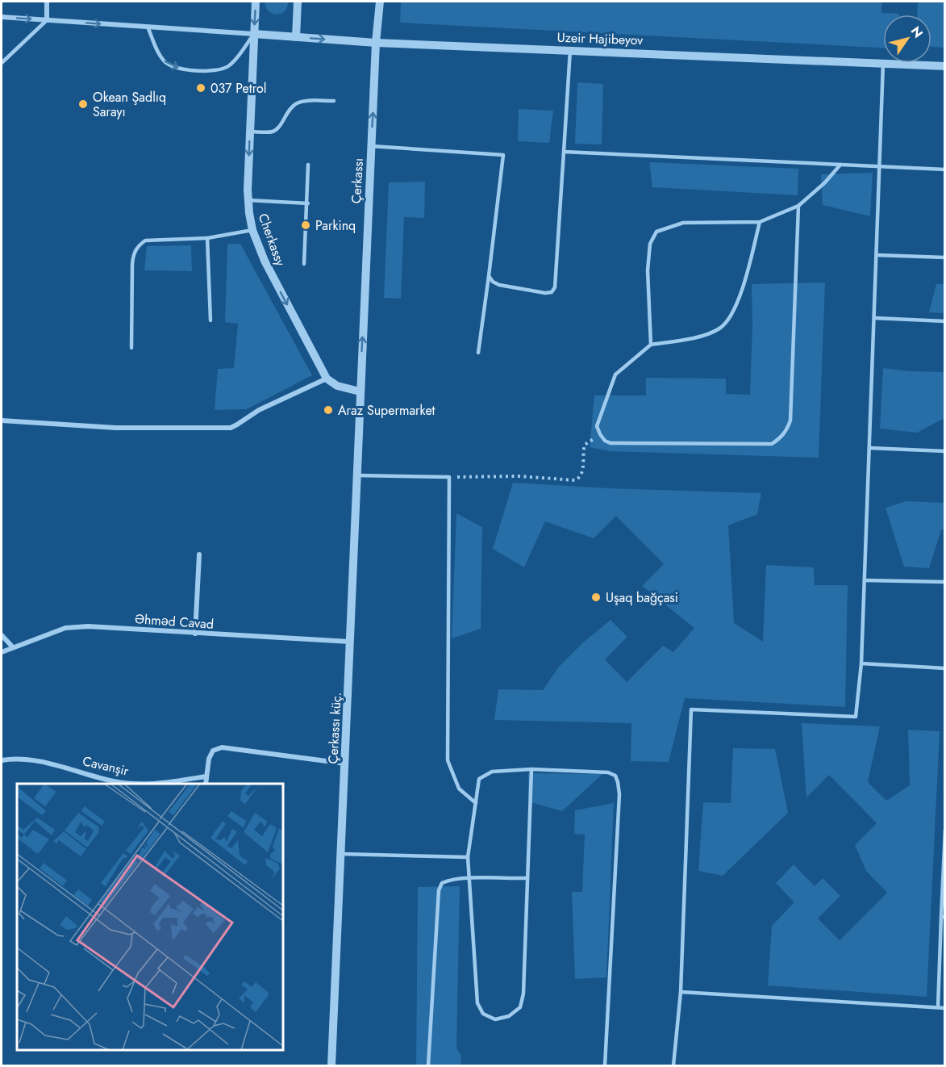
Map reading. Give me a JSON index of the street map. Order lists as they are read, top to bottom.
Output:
{
  "streets": {
    "street": [
      "Uzeir Hajibeyov",
      "Çerkassı",
      "Cherkassy",
      "Əhməd Cavad",
      "Çerkassı küç.",
      "Cavanşir"
    ]
  },
  "crossings": [
    ["Uzeir Hajibeyov", "Çerkassı"],
    ["Uzeir Hajibeyov", "Cherkassy"],
    ["Çerkassı", "Çerkassı küç."],
    ["Əhməd Cavad", "Çerkassı küç."]
  ],
  "one_way": ["Çerkassı", "Cherkassy"],
  "places": [
    "037 Petrol",
    "Okean Şadlıq Sarayı",
    "Parkinq",
    "Araz Supermarket",
    "Uşaq bağçasi"
  ],
  "north": "top right"
}
